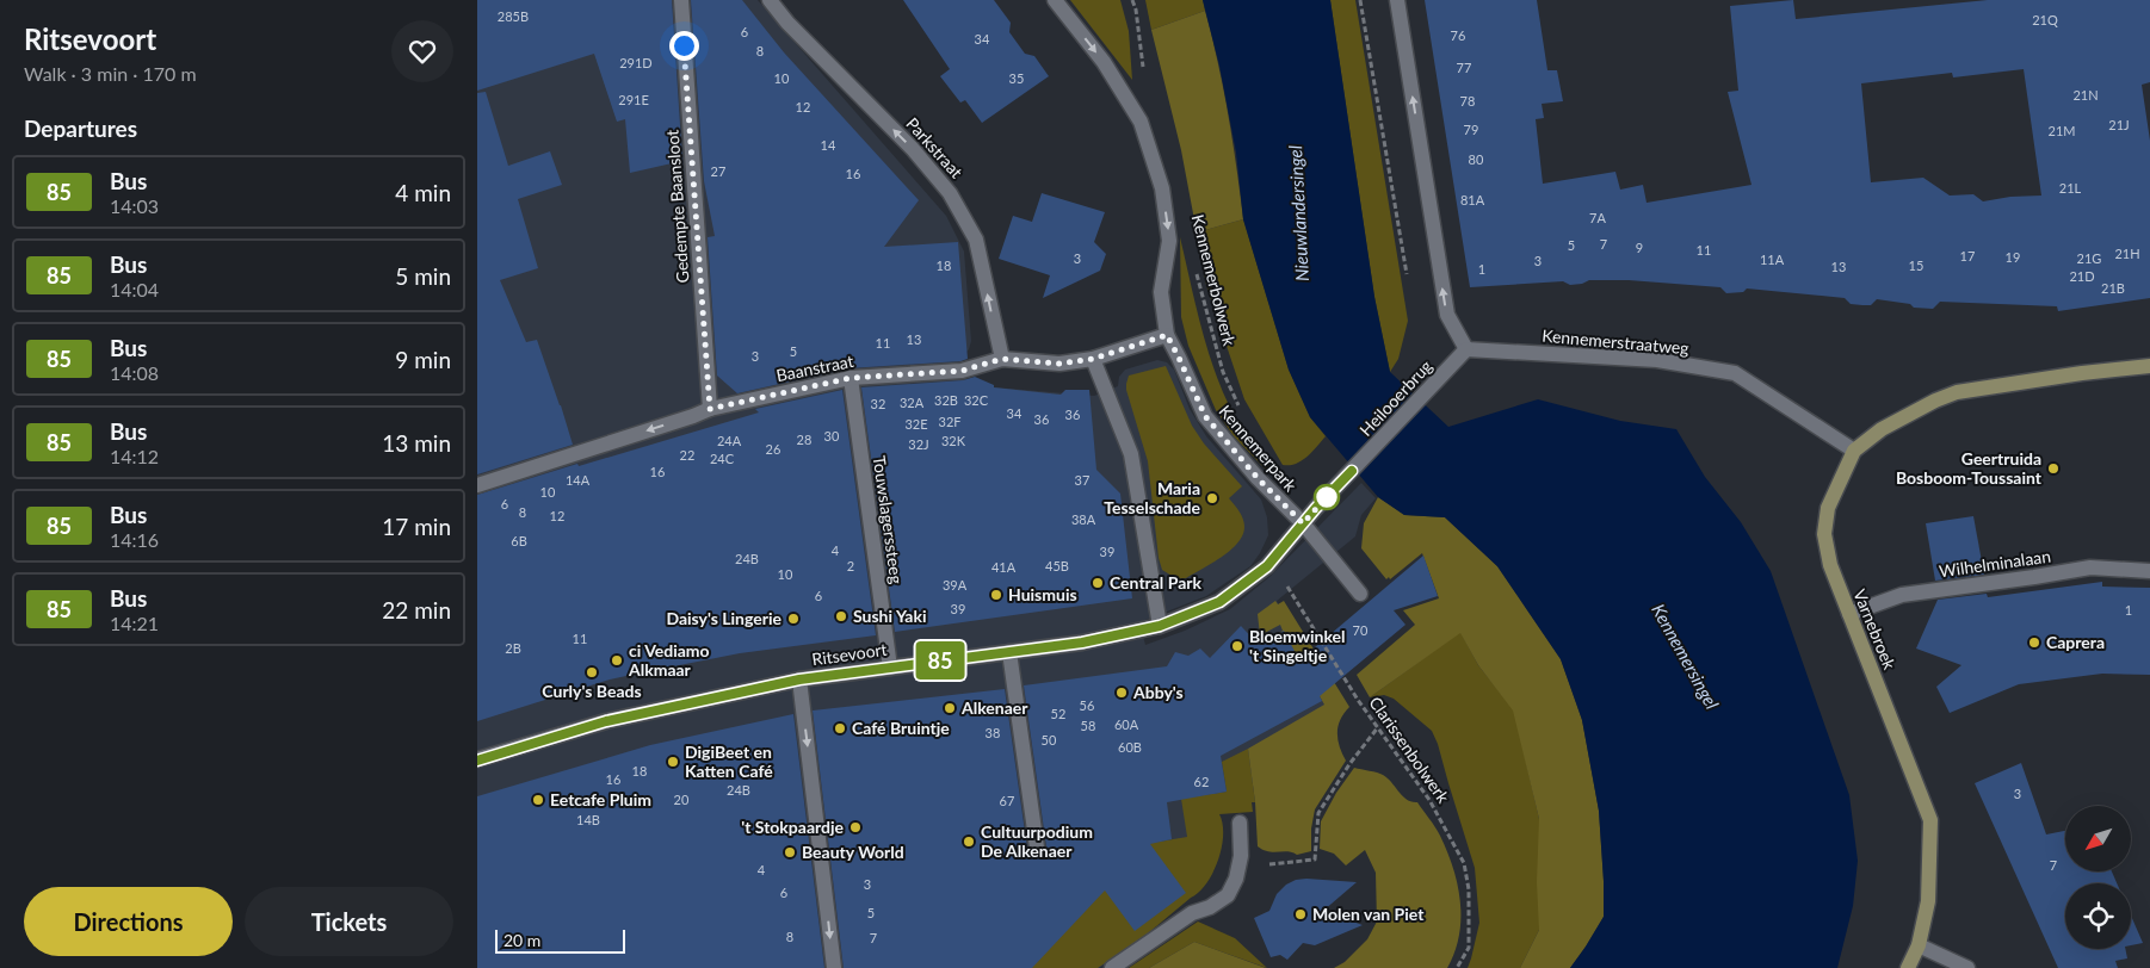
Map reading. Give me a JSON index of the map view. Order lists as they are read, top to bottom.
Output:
{
  "streets": {
    "main road": ["Varnebroek"],
    "street": [
      "Parkstraat",
      "Gedempte Baansloot",
      "Kennemerstraatweg",
      "Baanstraat",
      "Heilooerbrug",
      "Kennemerpark",
      "Touwslagerssteeg",
      "Wilhelminalaan",
      "Ritsevoort"
    ],
    "path": ["Kennemerbolwerk", "Clarissenbolwerk"]
  },
  "crossings": [
    ["Parkstraat", "Baanstraat"],
    ["Gedempte Baansloot", "Baanstraat"],
    ["Kennemerstraatweg", "Heilooerbrug"],
    ["Kennemerstraatweg", "Varnebroek"],
    ["Baanstraat", "Kennemerpark"],
    ["Baanstraat", "Touwslagerssteeg"],
    ["Heilooerbrug", "Ritsevoort"],
    ["Kennemerpark", "Ritsevoort"],
    ["Touwslagerssteeg", "Ritsevoort"],
    ["Wilhelminalaan", "Varnebroek"],
    ["Ritsevoort", "Clarissenbolwerk"]
  ],
  "one_way": ["Parkstraat", "Kennemerpark"],
  "water": ["Nieuwlandersingel", "Kennemersingel"],
  "places": [
    "Geertruida Bosboom-Toussaint",
    "Maria Tesselschade",
    "Central Park",
    "Huismuis",
    "Sushi Yaki",
    "Daisy's Lingerie",
    "Caprera",
    "Bloemwinkel 't Singeltje",
    "ci Vediamo Alkmaar",
    "Curly's Beads",
    "Abby's",
    "Alkenaer",
    "Café Bruintje",
    "DigiBeet en Katten Café",
    "Eetcafe Pluim",
    "'t Stokpaardje",
    "Cultuurpodium De Alkenaer",
    "Beauty World",
    "Molen van Piet"
  ],
  "lines": ["bus line 85"],
  "house_numbers": [
    "285B",
    "21Q",
    "6",
    "76",
    "34",
    "8",
    "291D",
    "77",
    "10",
    "35",
    "21N",
    "291E",
    "78",
    "12",
    "21J",
    "79",
    "21M",
    "14",
    "80",
    "27",
    "16",
    "21L",
    "81A",
    "7A",
    "7",
    "5",
    "9",
    "11",
    "21H",
    "17",
    "19",
    "3",
    "21G",
    "11A",
    "3",
    "18",
    "15",
    "13",
    "1",
    "21D",
    "21B",
    "13",
    "11",
    "5",
    "3",
    "32B",
    "32C",
    "32A",
    "32",
    "34",
    "36",
    "36",
    "32F",
    "32E",
    "30",
    "28",
    "24A",
    "32K",
    "32J",
    "26",
    "22",
    "24C",
    "16",
    "14A",
    "37",
    "10",
    "6",
    "8",
    "12",
    "38A",
    "6B",
    "4",
    "39",
    "24B",
    "2",
    "45B",
    "41A",
    "10",
    "39A",
    "6",
    "39",
    "1",
    "70",
    "11",
    "2B",
    "56",
    "52",
    "60A",
    "58",
    "38",
    "50",
    "60B",
    "18",
    "16",
    "62",
    "24B",
    "3",
    "20",
    "67",
    "14B",
    "7",
    "4",
    "3",
    "6",
    "5",
    "8",
    "7"
  ],
  "scale_bar": "20 m",
  "north": "bottom left",
  "page": {
    "heading": [
      ["Ritsevoort", "Walk · 3 min · 170 m"],
      "Departures"
    ],
    "on_map": "85",
    "list": [
      {
        "mark": "85",
        "name": "Bus",
        "note": "14:03",
        "value": "4 min"
      },
      {
        "mark": "85",
        "name": "Bus",
        "note": "14:04",
        "value": "5 min"
      },
      {
        "mark": "85",
        "name": "Bus",
        "note": "14:08",
        "value": "9 min"
      },
      {
        "mark": "85",
        "name": "Bus",
        "note": "14:12",
        "value": "13 min"
      },
      {
        "mark": "85",
        "name": "Bus",
        "note": "14:16",
        "value": "17 min"
      },
      {
        "mark": "85",
        "name": "Bus",
        "note": "14:21",
        "value": "22 min"
      }
    ],
    "buttons": ["Directions", "Tickets"],
    "scale": "20 m"
  }
}
